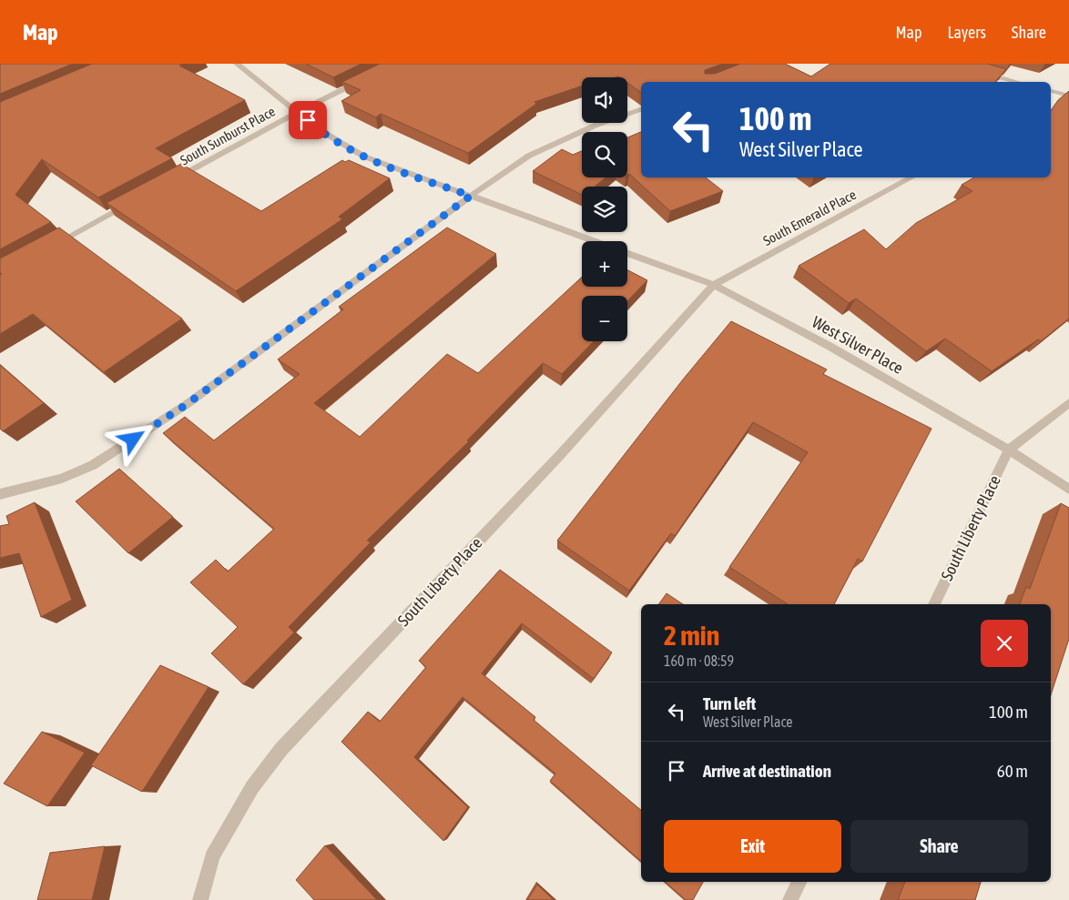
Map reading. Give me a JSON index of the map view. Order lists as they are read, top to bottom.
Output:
{
  "streets": {
    "street": [
      "South Sunburst Place",
      "South Emerald Place",
      "West Silver Place",
      "South Liberty Place"
    ]
  },
  "crossings": [
    ["South Sunburst Place", "West Silver Place"],
    ["South Emerald Place", "West Silver Place"],
    ["South Emerald Place", "South Liberty Place"],
    ["West Silver Place", "South Liberty Place"]
  ],
  "page": {
    "header": "Map",
    "nav": ["Map", "Layers", "Share"],
    "map_buttons": ["+", "−"],
    "turn": ["100 m", "West Silver Place"],
    "heading": ["2 min", "160 m · 08:59"],
    "list": [
      {
        "name": "Turn left",
        "note": "West Silver Place",
        "value": "100 m"
      },
      {
        "name": "Arrive at destination",
        "value": "60 m"
      }
    ],
    "buttons": ["Exit", "Share"]
  }
}
